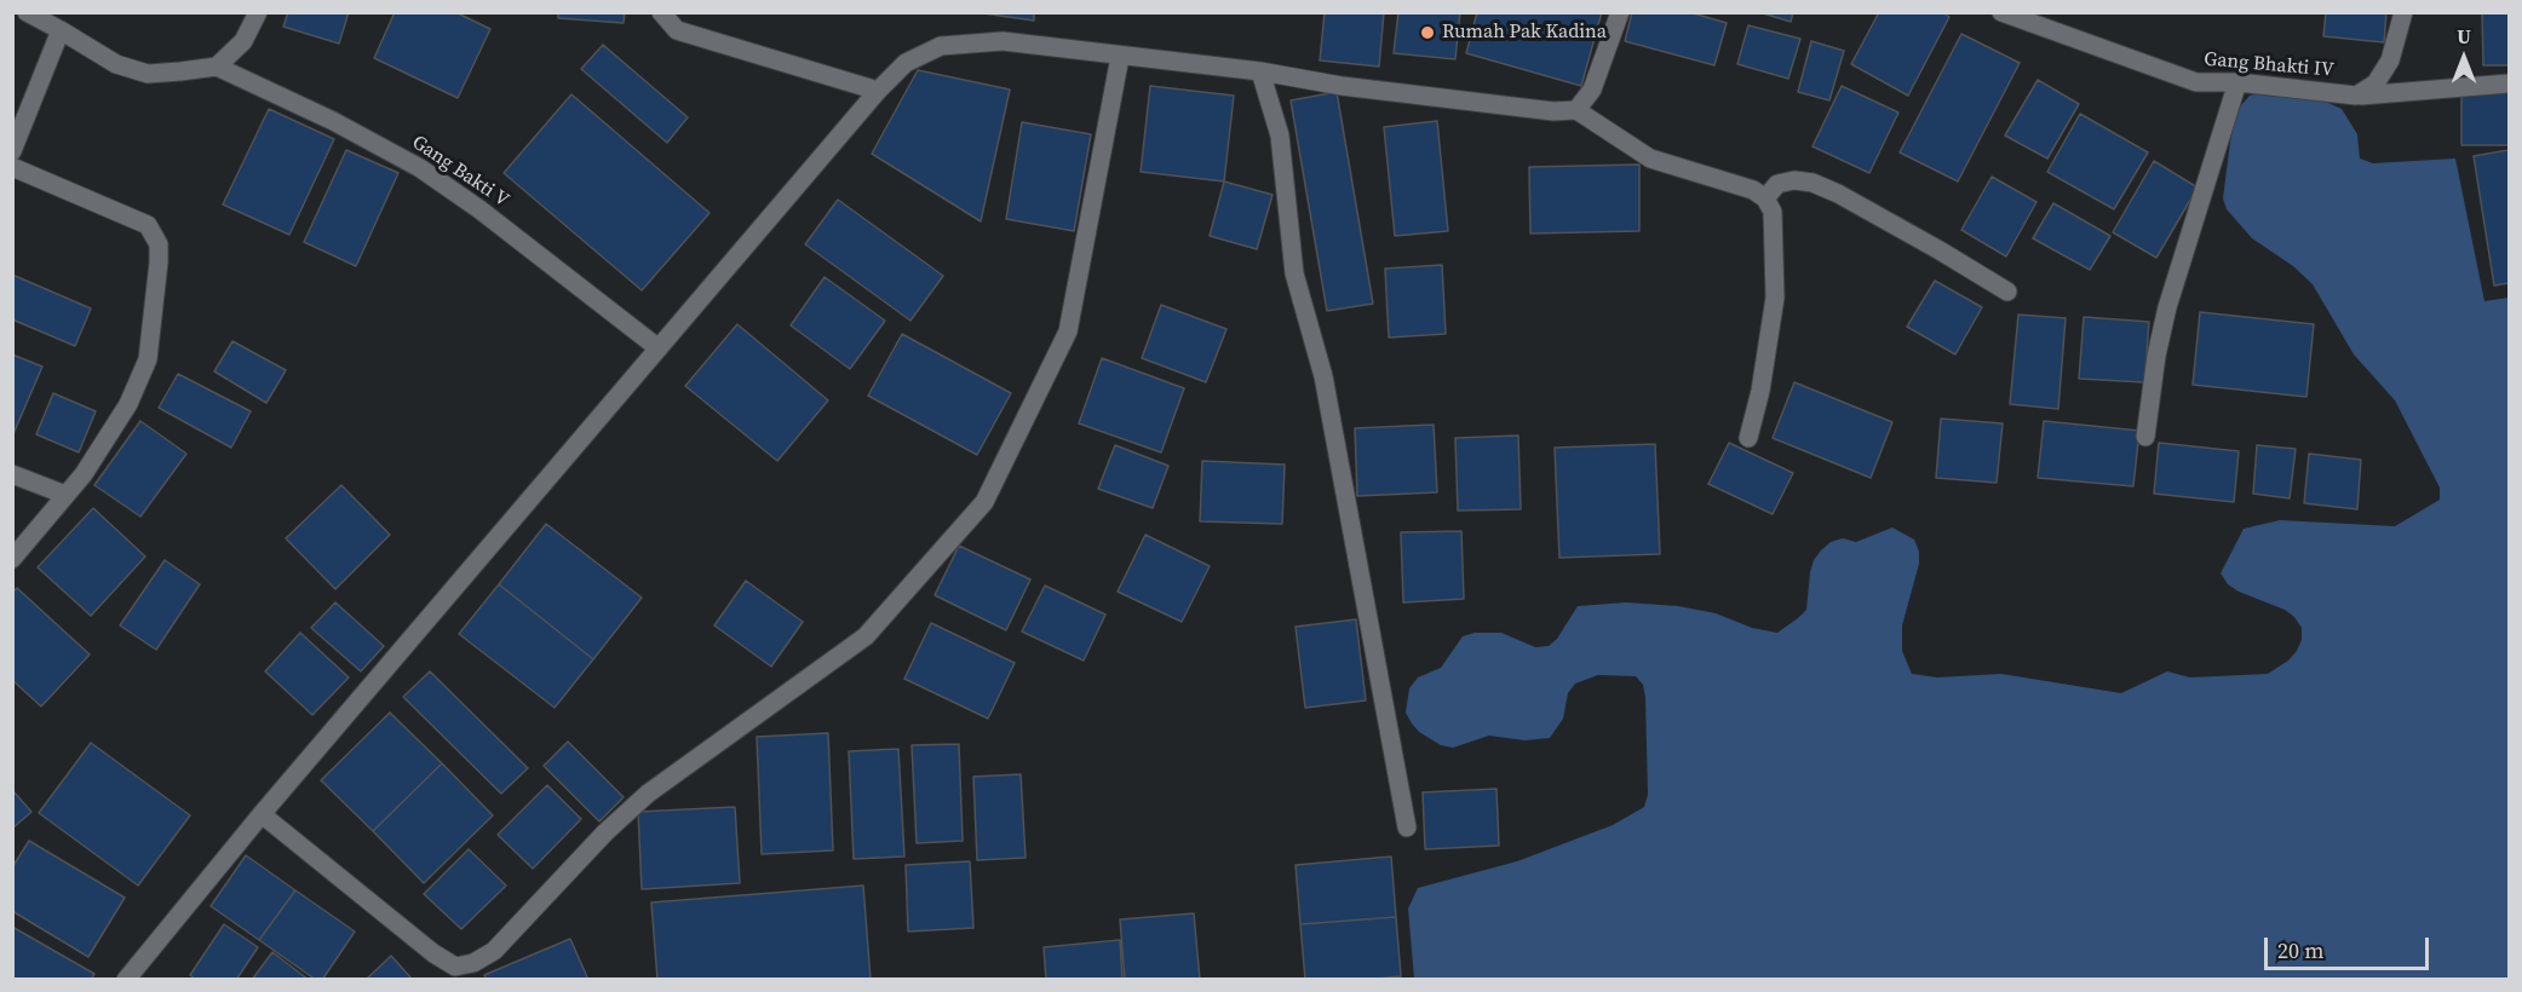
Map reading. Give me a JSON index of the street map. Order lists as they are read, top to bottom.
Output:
{
  "streets": {
    "street": ["Gang Bhakti IV", "Gang Bakti V"]
  },
  "places": ["Rumah Pak Kadina"],
  "scale_bar": "20 m",
  "north": "top"
}
